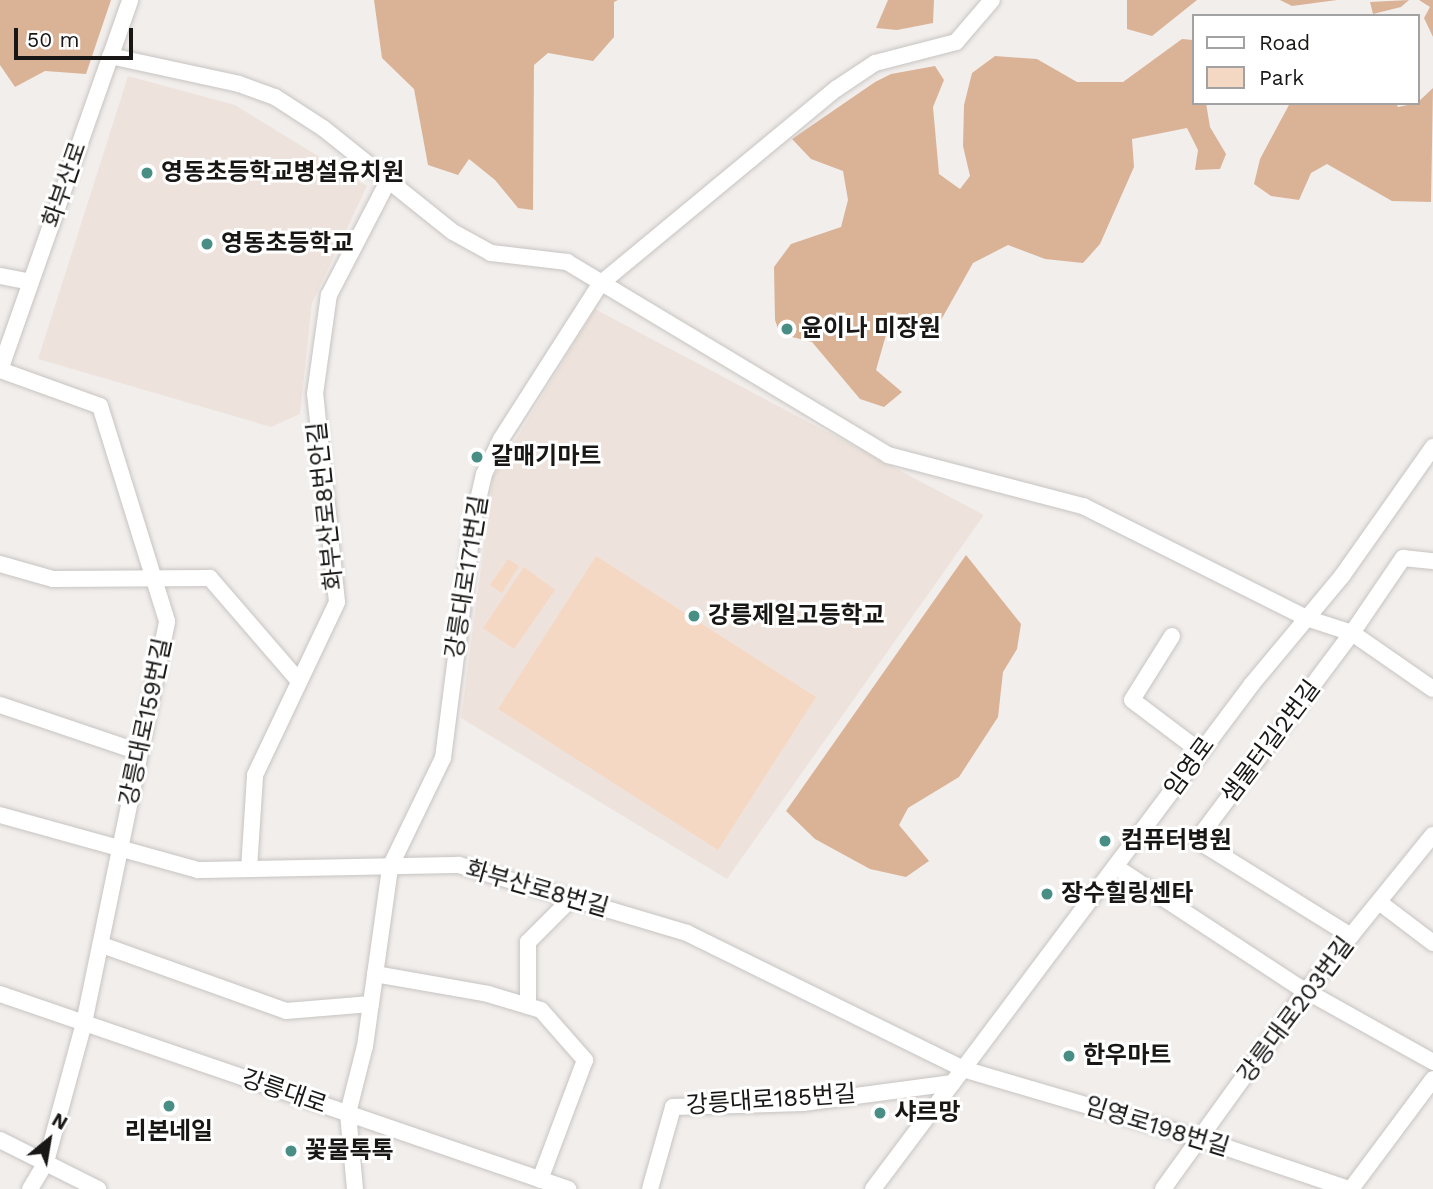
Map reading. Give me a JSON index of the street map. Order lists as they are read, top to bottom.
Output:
{
  "streets": {
    "street": [
      "화부산로",
      "화부산로8번안길",
      "강릉대로171번길",
      "강릉대로159번길",
      "샘물터길2번길",
      "임영로",
      "화부산로8번길",
      "강릉대로203번길",
      "강릉대로",
      "강릉대로185번길",
      "임영로198번길"
    ]
  },
  "crossings": [
    ["화부산로", "강릉대로159번길"],
    ["화부산로8번안길", "화부산로8번길"],
    ["강릉대로171번길", "화부산로8번길"],
    ["강릉대로171번길", "강릉대로"],
    ["강릉대로159번길", "화부산로8번길"],
    ["강릉대로159번길", "강릉대로"],
    ["샘물터길2번길", "강릉대로203번길"],
    ["임영로", "화부산로8번길"],
    ["임영로", "강릉대로185번길"],
    ["임영로", "임영로198번길"],
    ["화부산로8번길", "강릉대로185번길"],
    ["화부산로8번길", "임영로198번길"],
    ["강릉대로203번길", "임영로198번길"],
    ["강릉대로185번길", "임영로198번길"]
  ],
  "places": [
    "영동초등학교병설유치원",
    "영동초등학교",
    "윤이나 미장원",
    "갈매기마트",
    "강릉제일고등학교",
    "컴퓨터병원",
    "장수힐링센타",
    "한우마트",
    "리본네일",
    "샤르망",
    "꽃물톡톡"
  ],
  "legend": ["Road", "Park"],
  "scale_bar": "50 m",
  "north": "top right"
}
